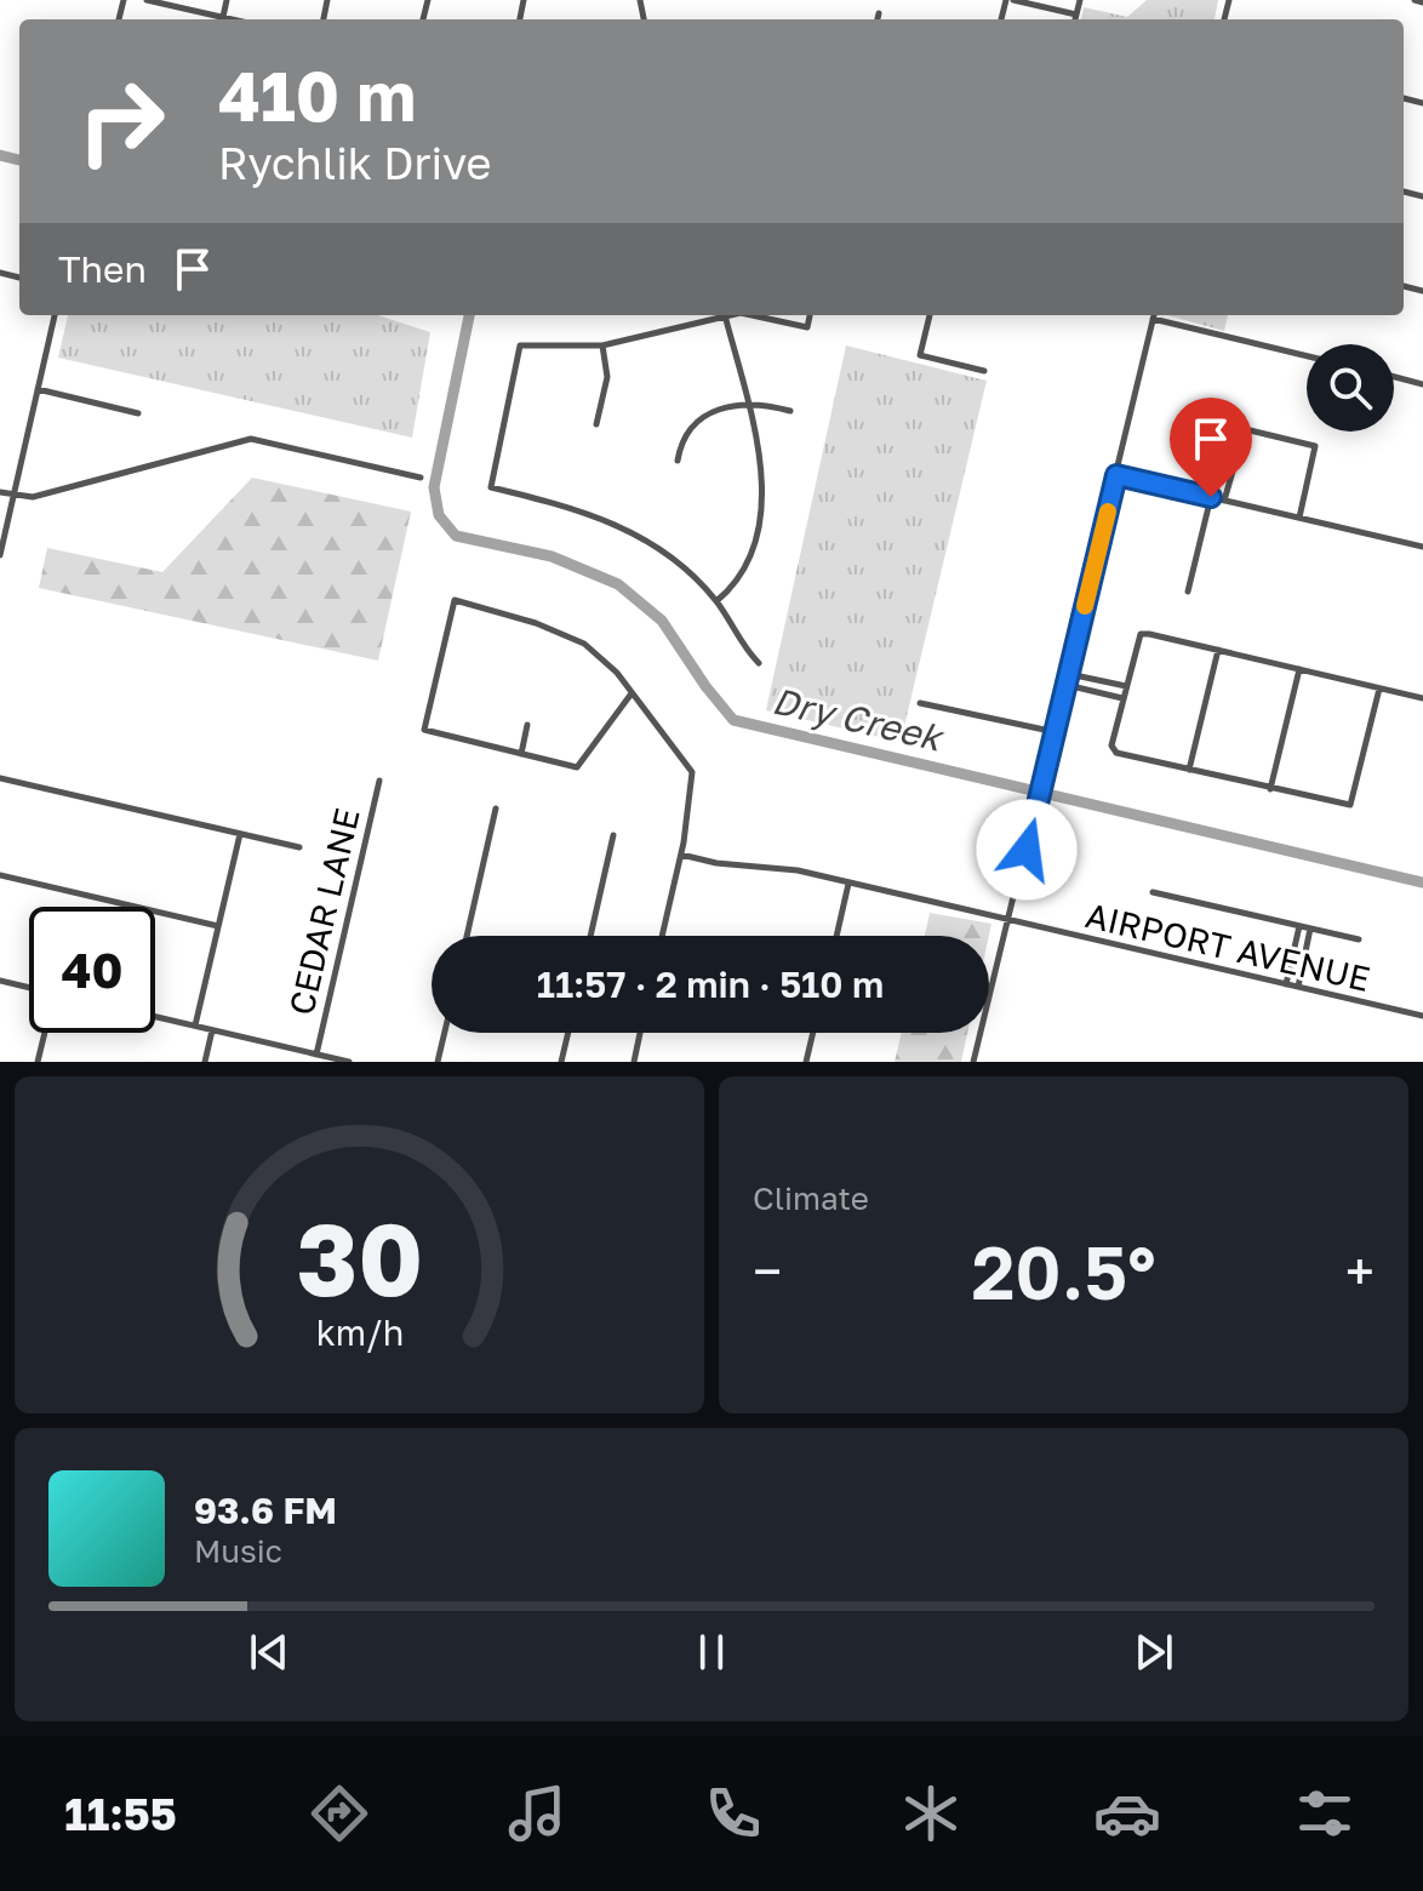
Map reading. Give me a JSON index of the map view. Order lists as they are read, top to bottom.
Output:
{
  "streets": {
    "street": ["CEDAR LANE", "AIRPORT AVENUE"]
  },
  "water": ["Dry Creek"],
  "page": {
    "turn": ["410 m", "Rychlik Drive"],
    "then": "Then",
    "limit": "40",
    "trip": "11:57 · 2 min · 510 m",
    "tile": "Climate",
    "heat": ["−", "20.5°", "+"],
    "song": ["93.6 FM", "Music"],
    "tabs": "11:55",
    "gauge": ["30", "km/h"]
  }
}
